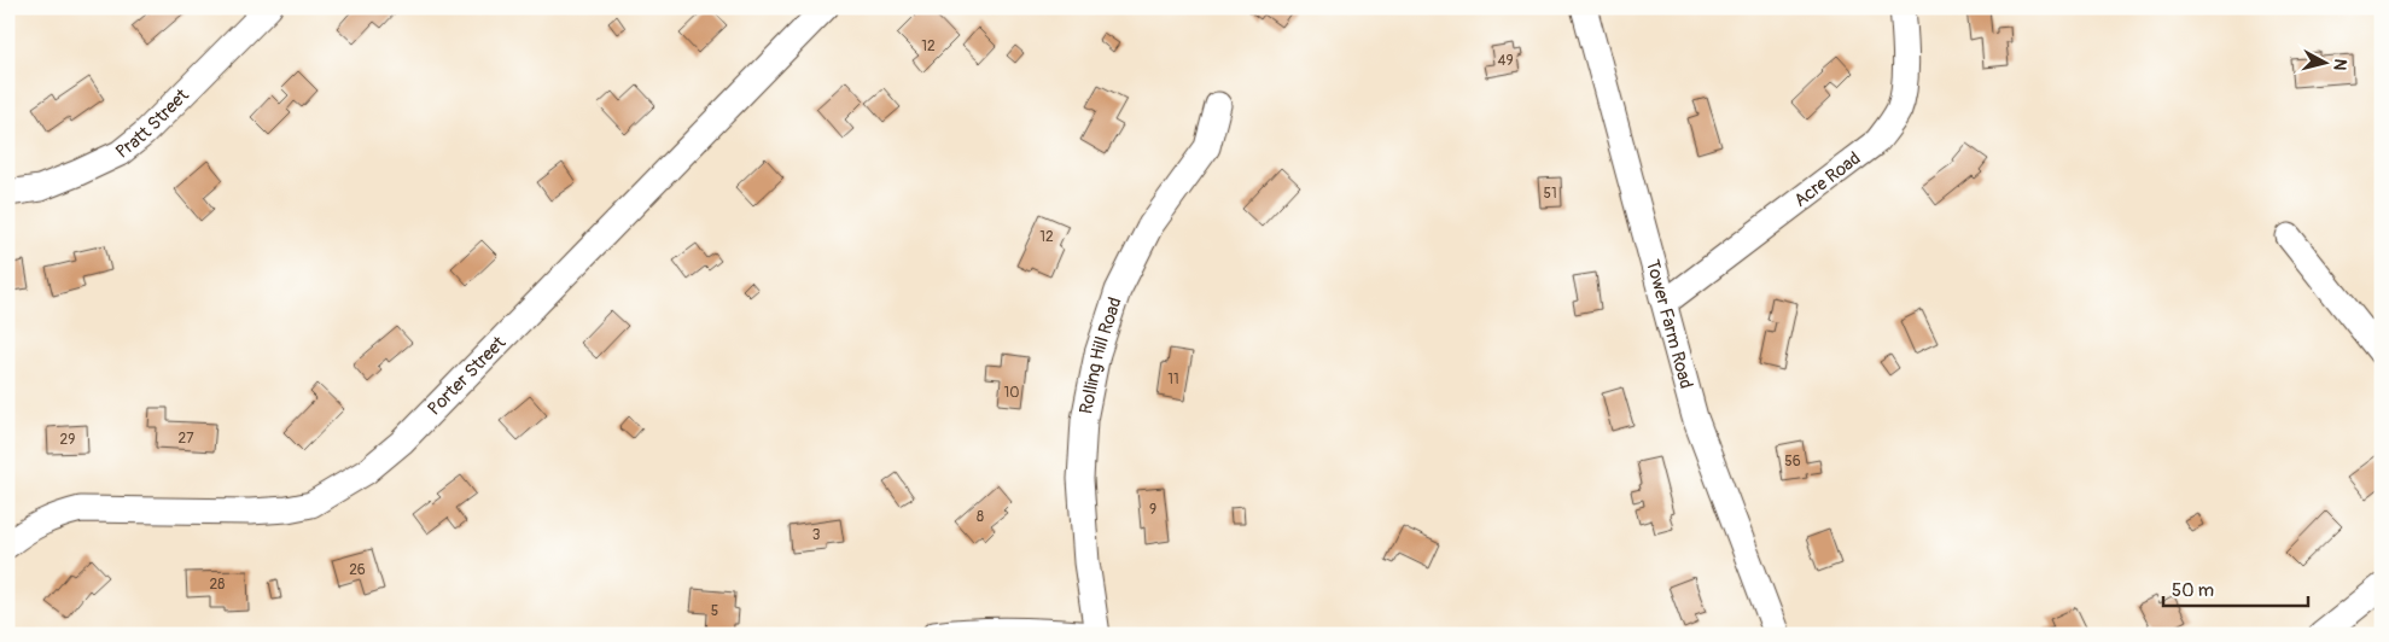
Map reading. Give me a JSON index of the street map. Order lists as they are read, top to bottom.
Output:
{
  "streets": {
    "street": [
      "Pratt Street",
      "Acre Road",
      "Tower Farm Road",
      "Rolling Hill Road",
      "Porter Street"
    ]
  },
  "crossings": [
    ["Acre Road", "Tower Farm Road"]
  ],
  "house_numbers": [
    "12",
    "49",
    "51",
    "12",
    "11",
    "10",
    "27",
    "29",
    "56",
    "9",
    "8",
    "3",
    "26",
    "28",
    "5"
  ],
  "scale_bar": "50 m",
  "north": "right"
}
